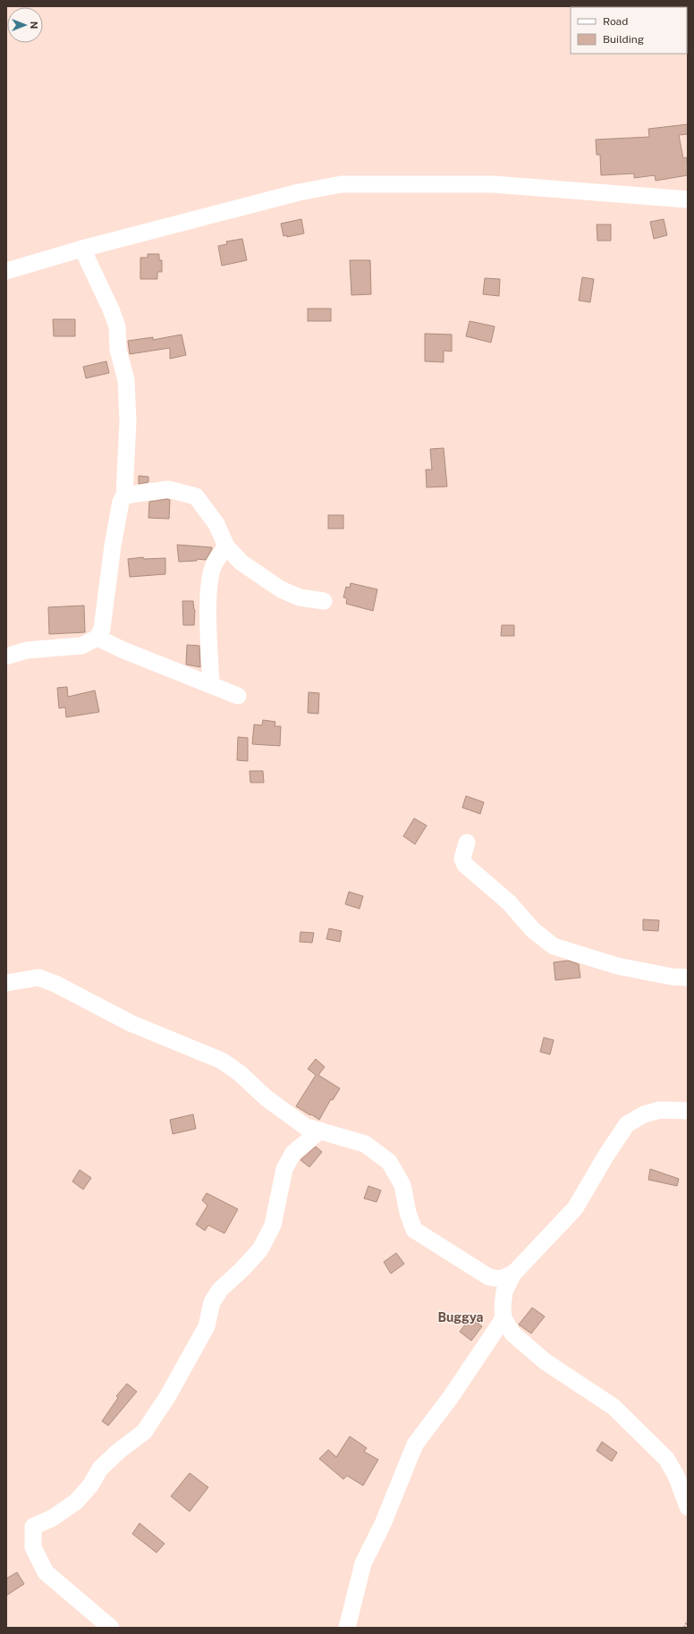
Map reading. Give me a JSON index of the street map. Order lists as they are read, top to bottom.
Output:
{
  "districts": ["Buggya"],
  "legend": ["Road", "Building"],
  "north": "right"
}
